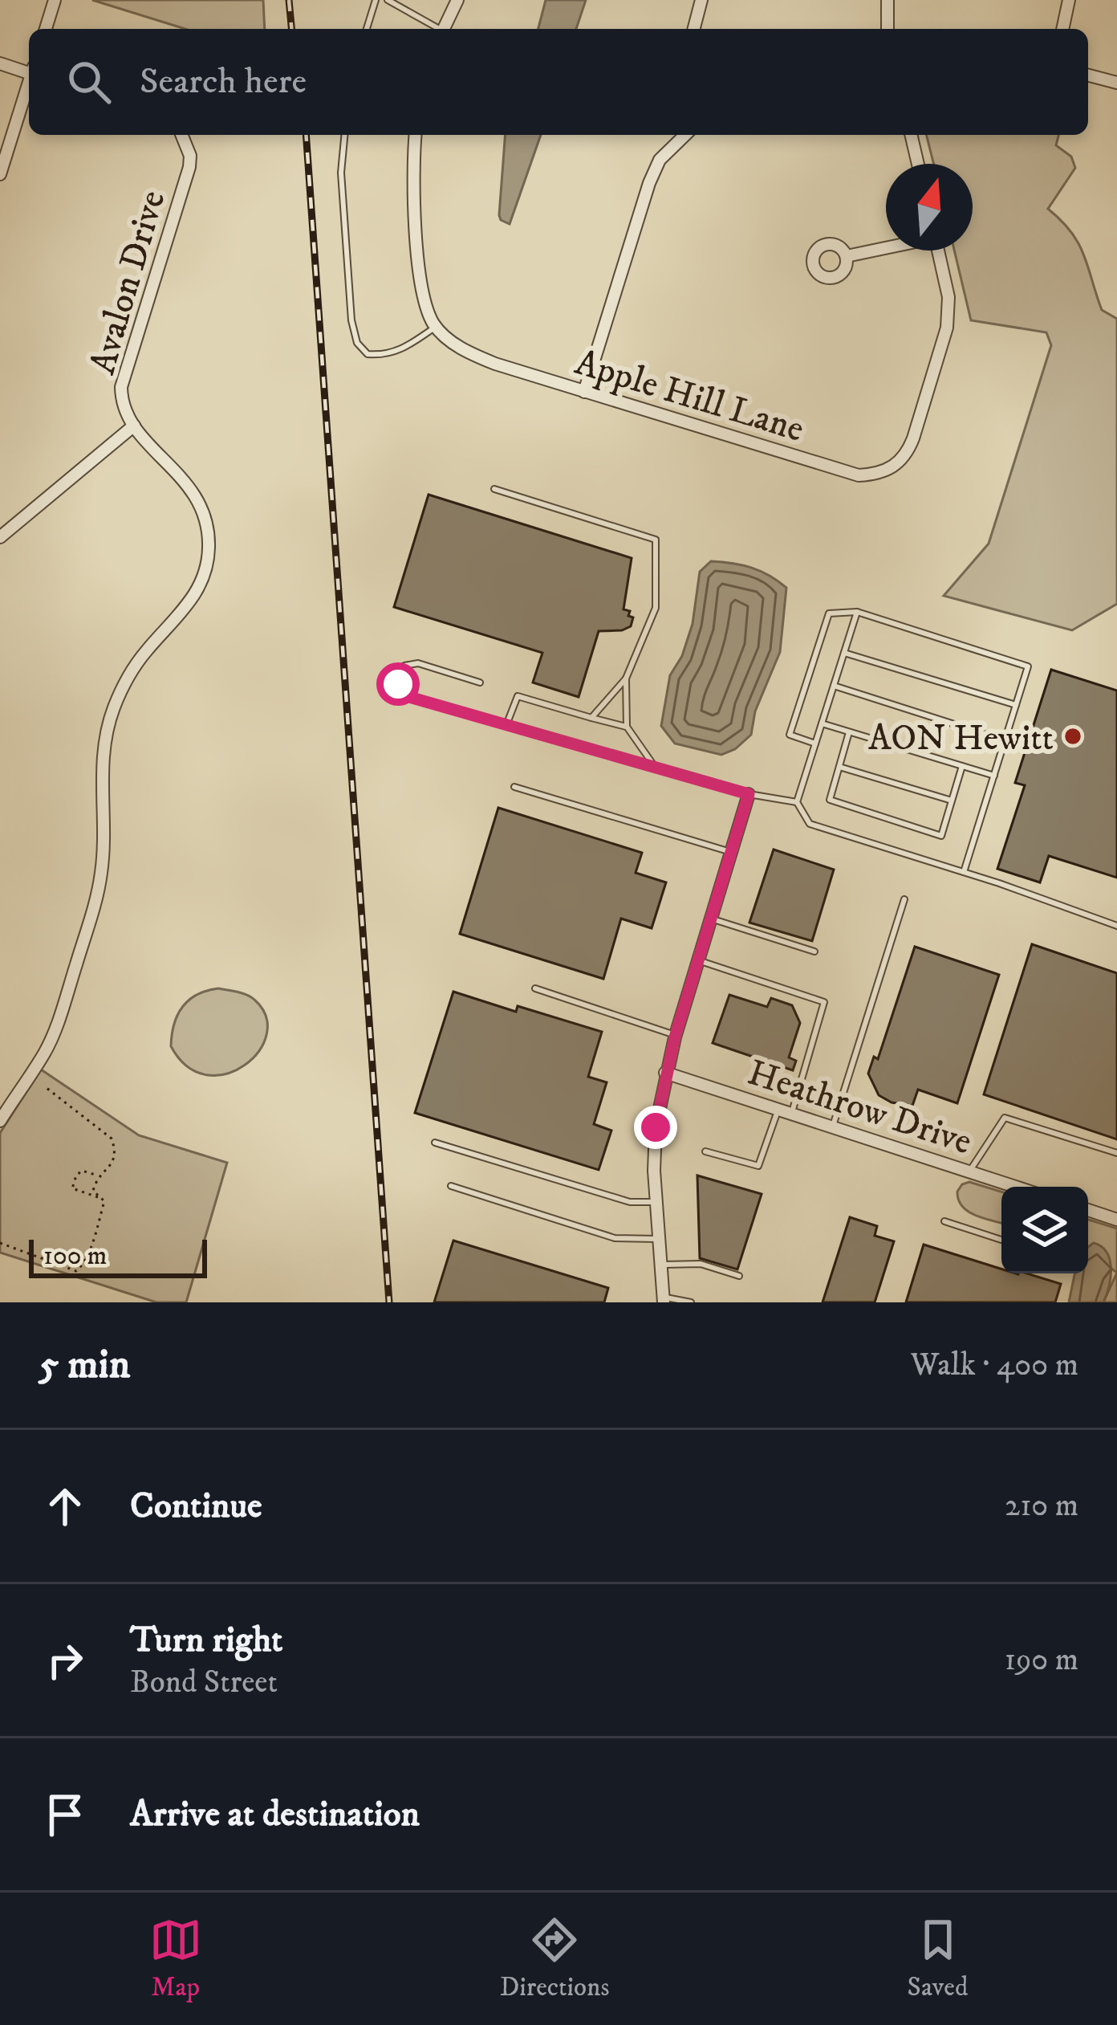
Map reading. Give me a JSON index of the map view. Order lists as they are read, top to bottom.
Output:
{
  "streets": {
    "street": ["Avalon Drive", "Apple Hill Lane", "Heathrow Drive"]
  },
  "places": ["AON Hewitt"],
  "scale_bar": "100 m",
  "north": "top",
  "page": {
    "search": "Search here",
    "scale": "100 m",
    "heading": ["5 min", "Walk · 400 m"],
    "list": [
      ["Continue", "210 m"],
      ["Turn right", "Bond Street", "190 m"],
      "Arrive at destination"
    ],
    "nav": ["Map", "Directions", "Saved"]
  }
}
